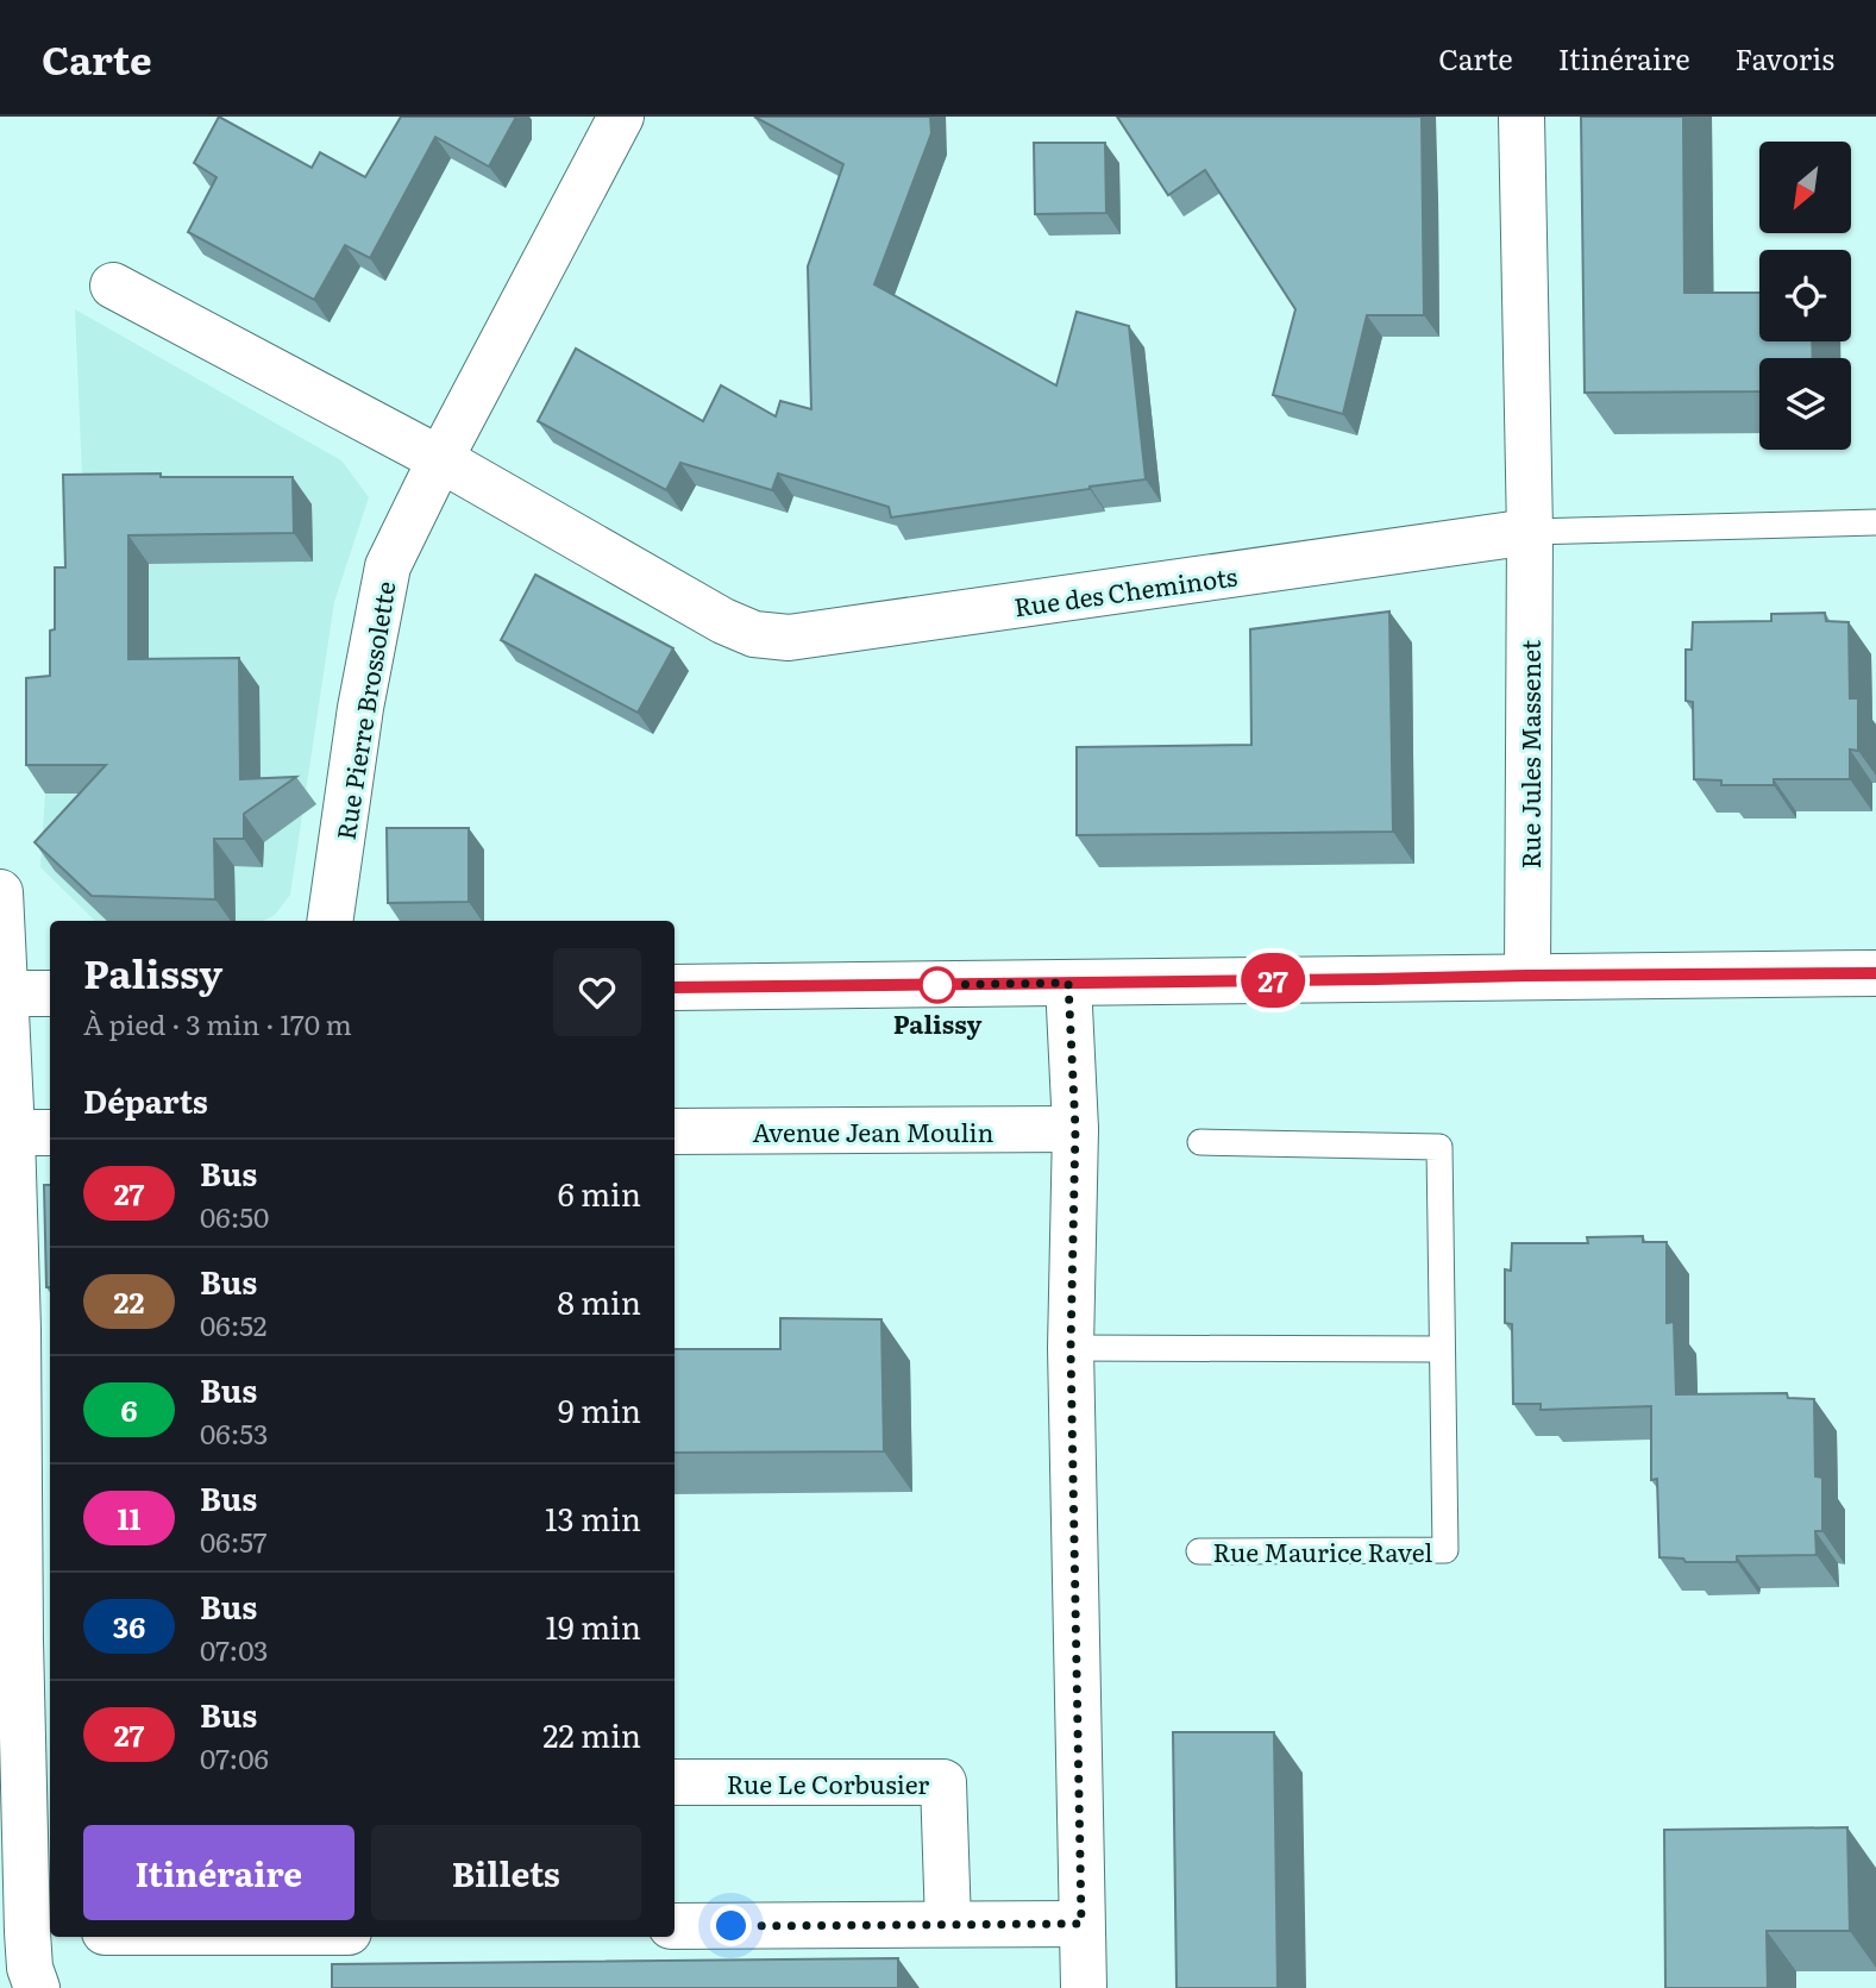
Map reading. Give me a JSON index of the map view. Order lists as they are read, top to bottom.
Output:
{
  "streets": {
    "street": [
      "Rue des Cheminots",
      "Rue Pierre Brossolette",
      "Rue Jules Massenet",
      "Avenue Jean Moulin",
      "Rue Le Corbusier"
    ],
    "lane": ["Rue Maurice Ravel"]
  },
  "crossings": [
    ["Rue des Cheminots", "Rue Pierre Brossolette"],
    ["Rue des Cheminots", "Rue Jules Massenet"]
  ],
  "places": ["Palissy"],
  "lines": ["bus line 27"],
  "north": "bottom left",
  "page": {
    "header": "Carte",
    "nav": ["Carte", "Itinéraire", "Favoris"],
    "on_map": "27",
    "heading": [
      ["Palissy", "À pied · 3 min · 170 m"],
      "Départs"
    ],
    "list": [
      {
        "mark": "27",
        "name": "Bus",
        "note": "06:50",
        "value": "6 min"
      },
      {
        "mark": "22",
        "name": "Bus",
        "note": "06:52",
        "value": "8 min"
      },
      {
        "mark": "6",
        "name": "Bus",
        "note": "06:53",
        "value": "9 min"
      },
      {
        "mark": "11",
        "name": "Bus",
        "note": "06:57",
        "value": "13 min"
      },
      {
        "mark": "36",
        "name": "Bus",
        "note": "07:03",
        "value": "19 min"
      },
      {
        "mark": "27",
        "name": "Bus",
        "note": "07:06",
        "value": "22 min"
      }
    ],
    "buttons": ["Itinéraire", "Billets"]
  }
}
